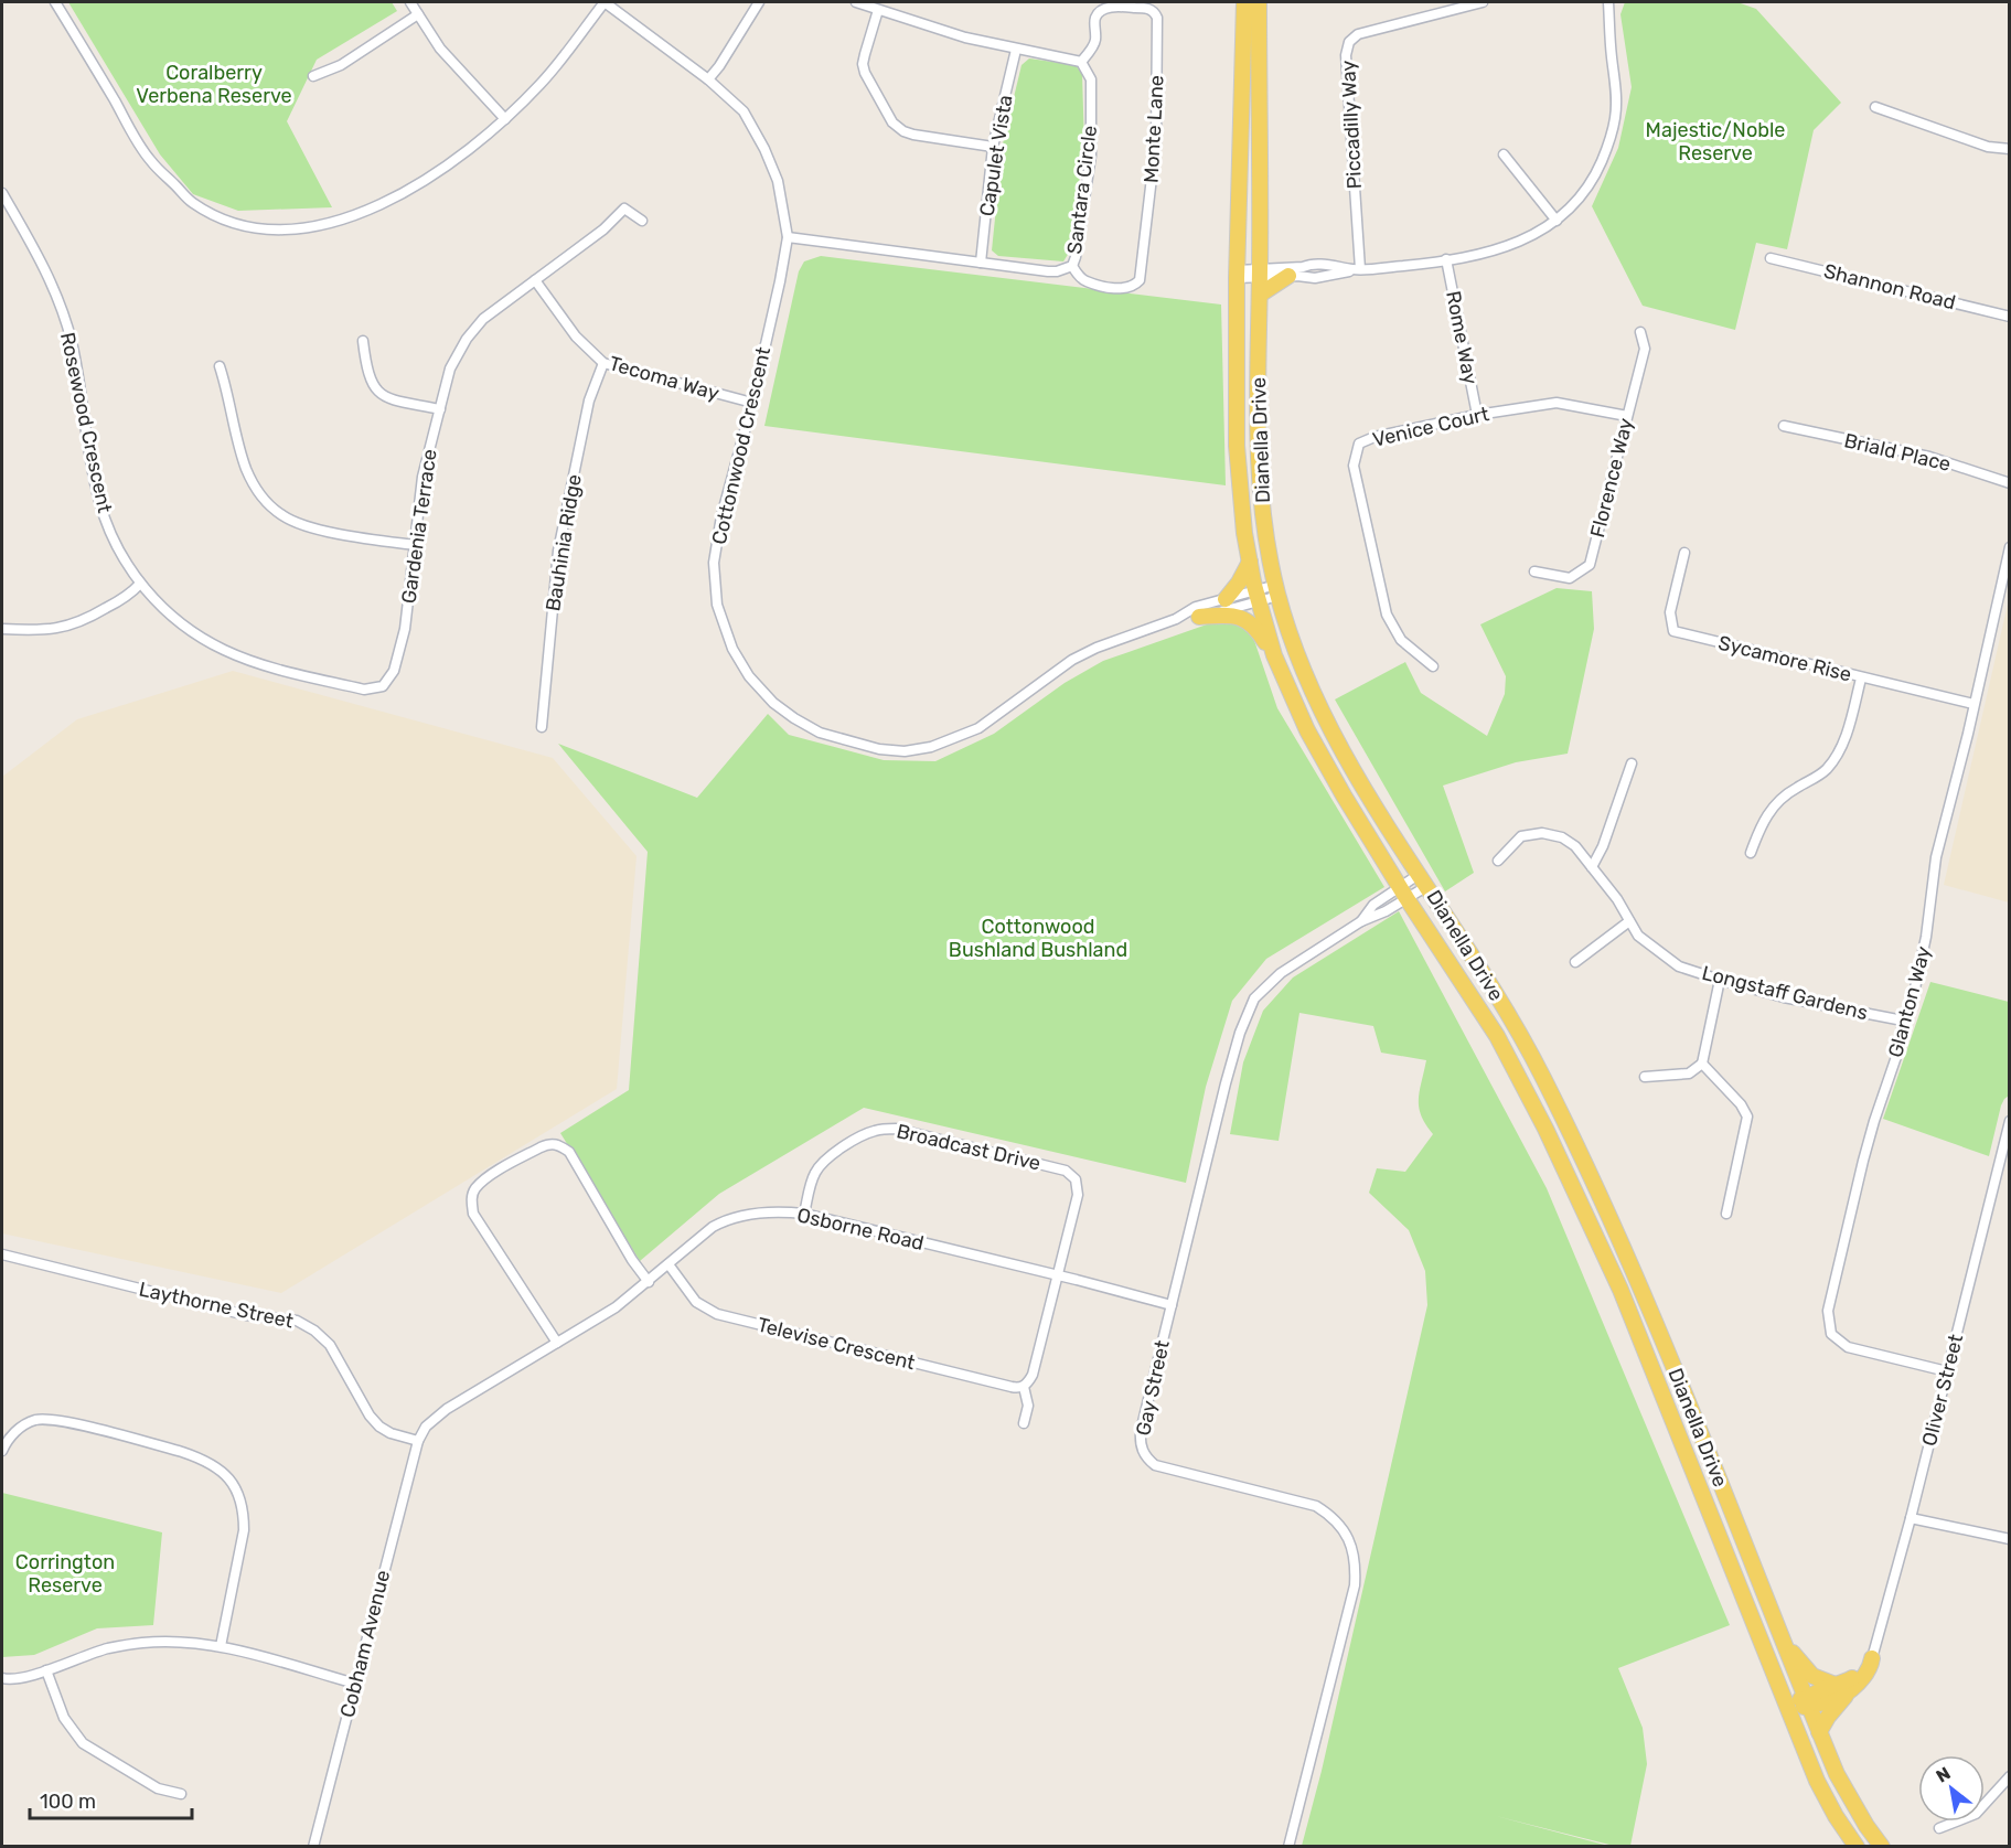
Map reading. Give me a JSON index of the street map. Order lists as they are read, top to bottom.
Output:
{
  "streets": {
    "main road": ["Dianella Drive"],
    "street": [
      "Piccadilly Way",
      "Monte Lane",
      "Capulet Vista",
      "Santara Circle",
      "Shannon Road",
      "Rome Way",
      "Tecoma Way",
      "Rosewood Crescent",
      "Venice Court",
      "Cottonwood Crescent",
      "Briald Place",
      "Florence Way",
      "Gardenia Terrace",
      "Bauhinia Ridge",
      "Sycamore Rise",
      "Longstaff Gardens",
      "Glanton Way",
      "Broadcast Drive",
      "Osborne Road",
      "Laythorne Street",
      "Televise Crescent",
      "Gay Street",
      "Oliver Street",
      "Cobham Avenue"
    ]
  },
  "crossings": [
    ["Monte Lane", "Santara Circle"],
    ["Capulet Vista", "Santara Circle"],
    ["Santara Circle", "Cottonwood Crescent"],
    ["Rome Way", "Venice Court"],
    ["Tecoma Way", "Cottonwood Crescent"],
    ["Tecoma Way", "Gardenia Terrace"],
    ["Tecoma Way", "Bauhinia Ridge"],
    ["Rosewood Crescent", "Gardenia Terrace"],
    ["Venice Court", "Florence Way"],
    ["Dianella Drive", "Cottonwood Crescent"],
    ["Dianella Drive", "Gay Street"],
    ["Sycamore Rise", "Glanton Way"],
    ["Longstaff Gardens", "Glanton Way"],
    ["Glanton Way", "Oliver Street"],
    ["Broadcast Drive", "Osborne Road"],
    ["Osborne Road", "Laythorne Street"],
    ["Osborne Road", "Televise Crescent"],
    ["Osborne Road", "Gay Street"],
    ["Osborne Road", "Cobham Avenue"],
    ["Laythorne Street", "Cobham Avenue"]
  ],
  "parks": [
    "Coralberry Verbena Reserve",
    "Majestic/Noble Reserve",
    "Cottonwood Bushland Bushland",
    "Corrington Reserve"
  ],
  "scale_bar": "100 m",
  "north": "top left"
}
